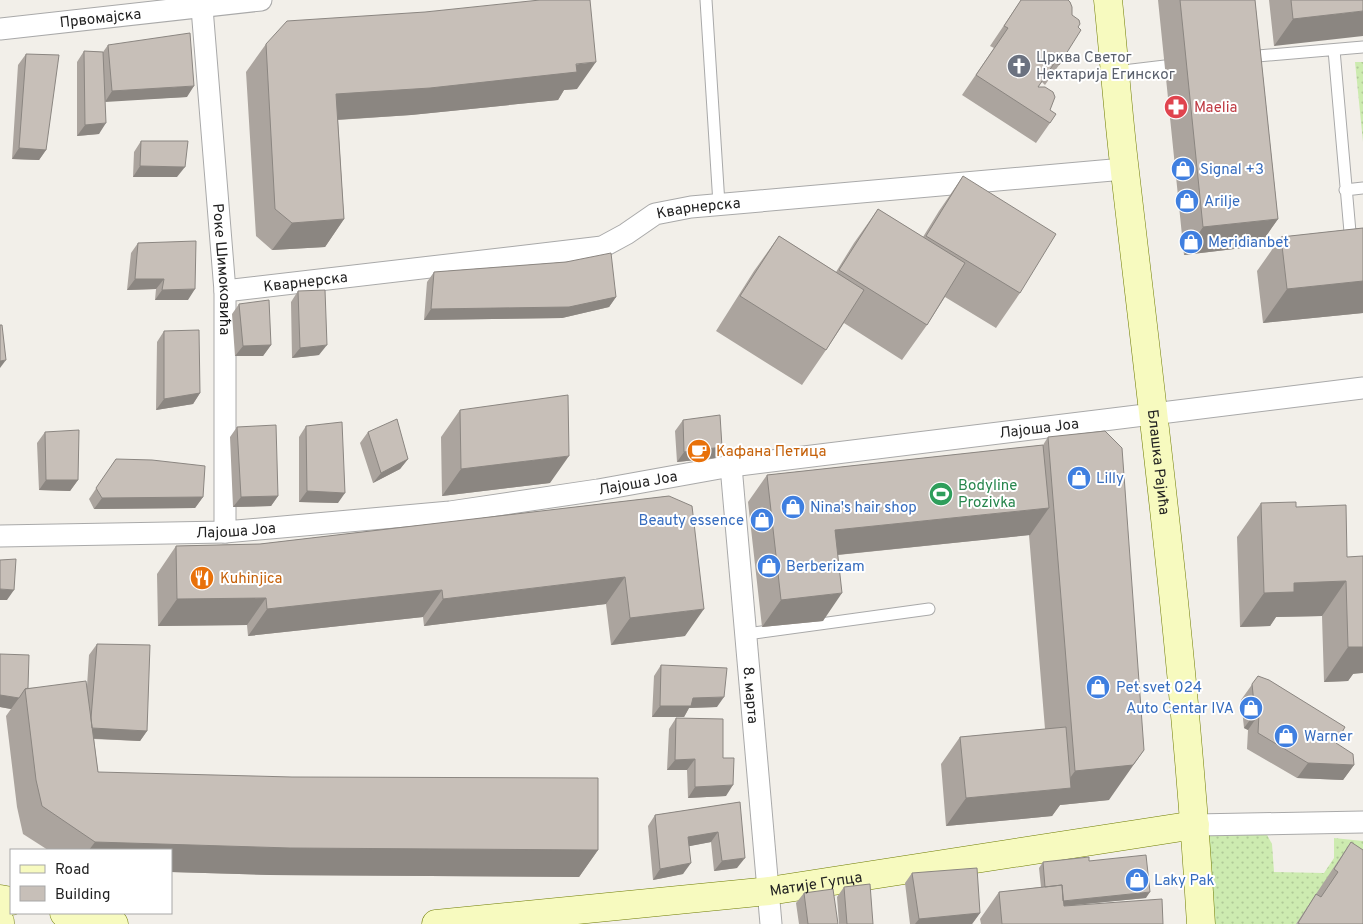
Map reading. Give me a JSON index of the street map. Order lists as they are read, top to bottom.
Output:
{
  "streets": {
    "street": [
      "Првомајска",
      "Кварнерска",
      "Роке Шимоковића",
      "Лајоша Јоа",
      "Блашка Рајића",
      "8. марта",
      "Матије Гупца"
    ]
  },
  "crossings": [
    ["Првомајска", "Роке Шимоковића"],
    ["Кварнерска", "Роке Шимоковића"],
    ["Кварнерска", "Блашка Рајића"],
    ["Роке Шимоковића", "Лајоша Јоа"],
    ["Лајоша Јоа", "Блашка Рајића"],
    ["Лајоша Јоа", "8. марта"],
    ["Блашка Рајића", "Матије Гупца"],
    ["8. марта", "Матије Гупца"]
  ],
  "places": {
    "church": ["Црква Светог Нектарија Егинског"],
    "pharmacy": ["Maelia"],
    "shop": [
      "Signal +3",
      "Arilje",
      "Meridianbet",
      "Lilly",
      "Nina's hair shop",
      "Beauty essence",
      "Berberizam",
      "Pet svet 024",
      "Auto Centar IVA",
      "Warner",
      "Laky Pak"
    ],
    "cafe": ["Кафана Петица"],
    "sports": ["Bodyline Prozivka"],
    "restaurant": ["Kuhinjica"]
  },
  "legend": ["Road", "Building"]
}
